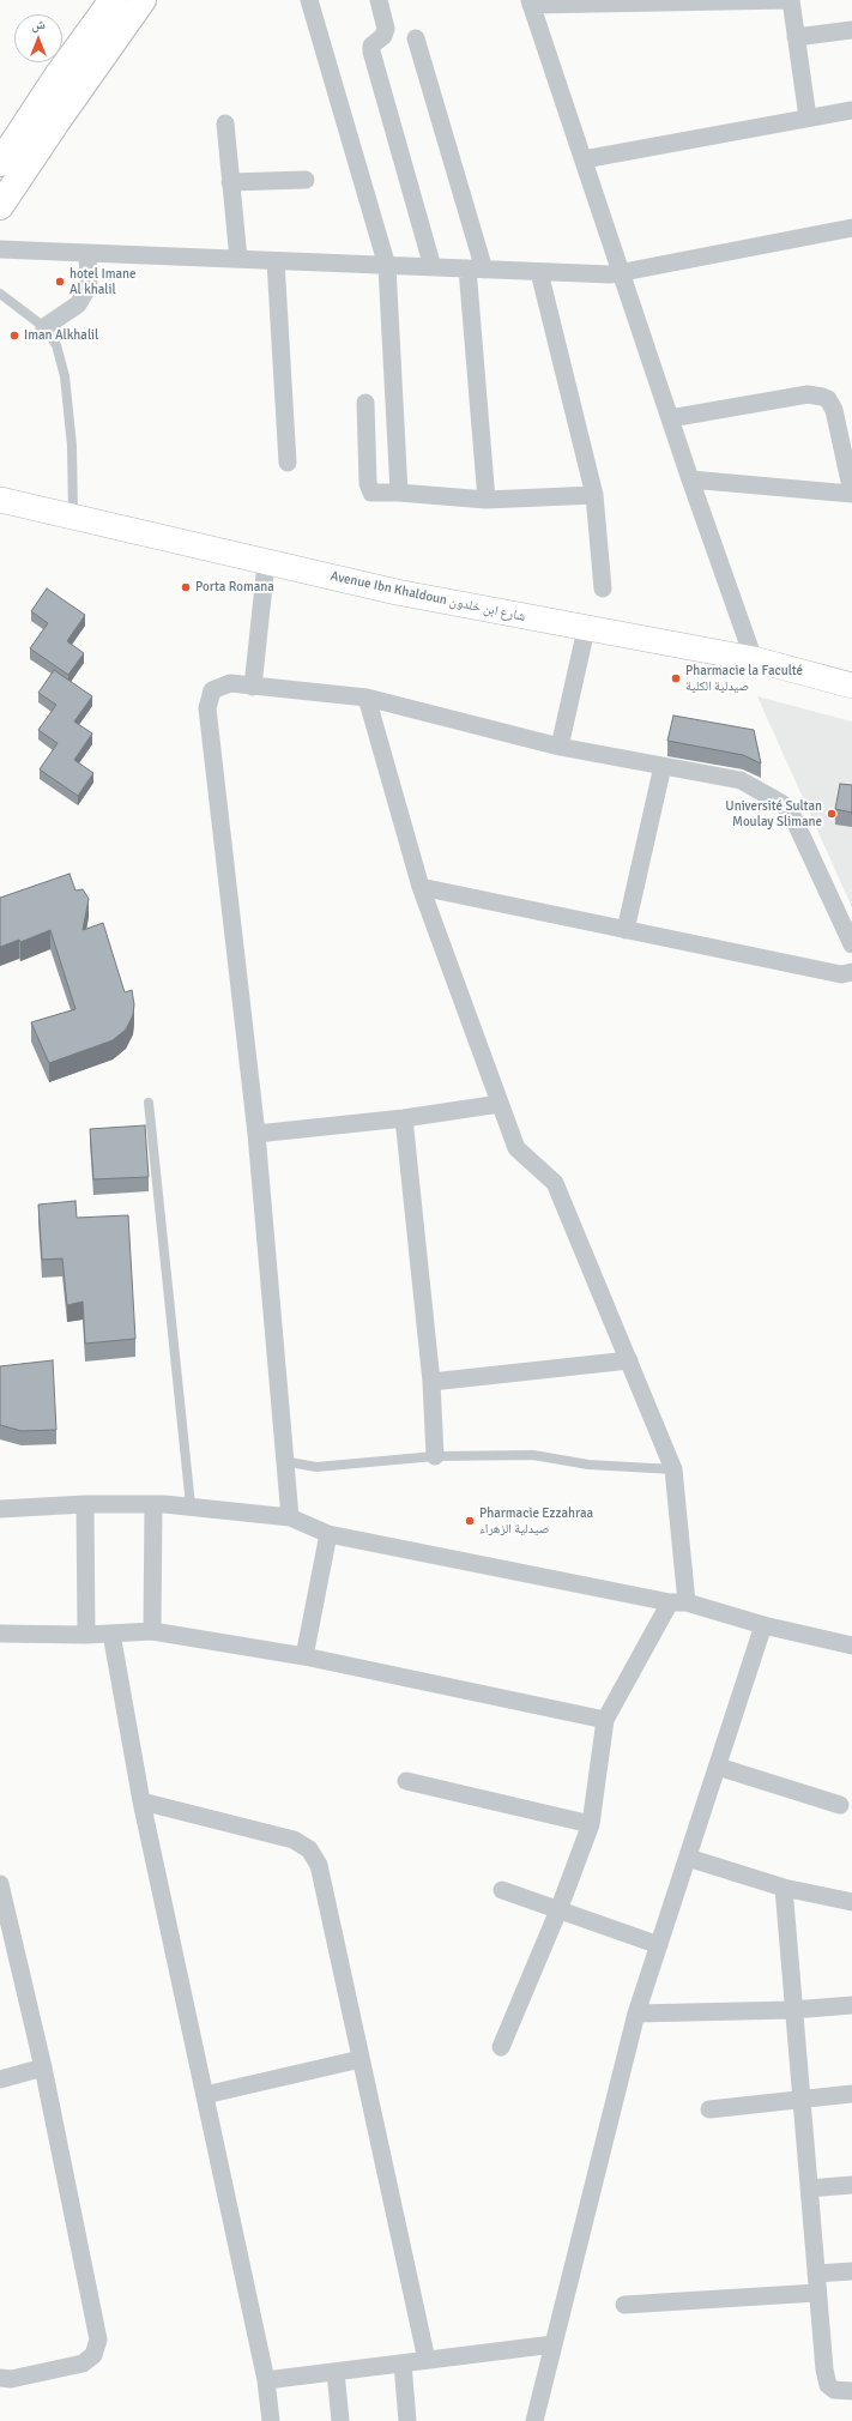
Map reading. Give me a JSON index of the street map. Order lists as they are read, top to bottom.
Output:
{
  "streets": {
    "street": ["Avenue Ibn Khaldoun شارع ابن خلدون"]
  },
  "places": [
    "hotel Imane Al khalil",
    "Iman Alkhalil",
    "Porta Romana",
    "Pharmacie la Faculté صيدلية الكلية",
    "Université Sultan Moulay Slimane",
    "Pharmacie Ezzahraa صيدلية الزهراء"
  ],
  "north": "top"
}
